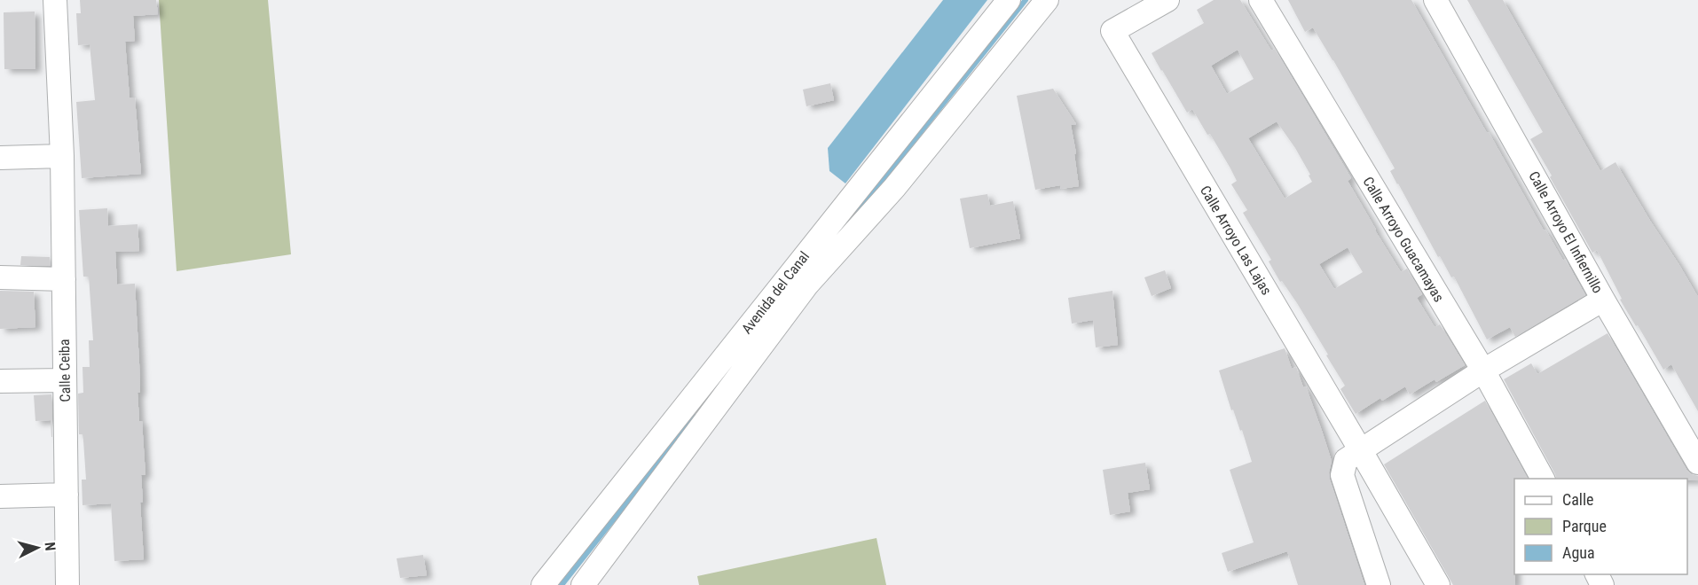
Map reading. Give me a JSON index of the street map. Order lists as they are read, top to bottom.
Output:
{
  "streets": {
    "street": [
      "Calle Arroyo El Infiernillo",
      "Calle Arroyo Guacamayas",
      "Calle Arroyo Las Lajas",
      "Avenida del Canal",
      "Calle Ceiba"
    ]
  },
  "legend": ["Calle", "Parque", "Agua"],
  "north": "right"
}
